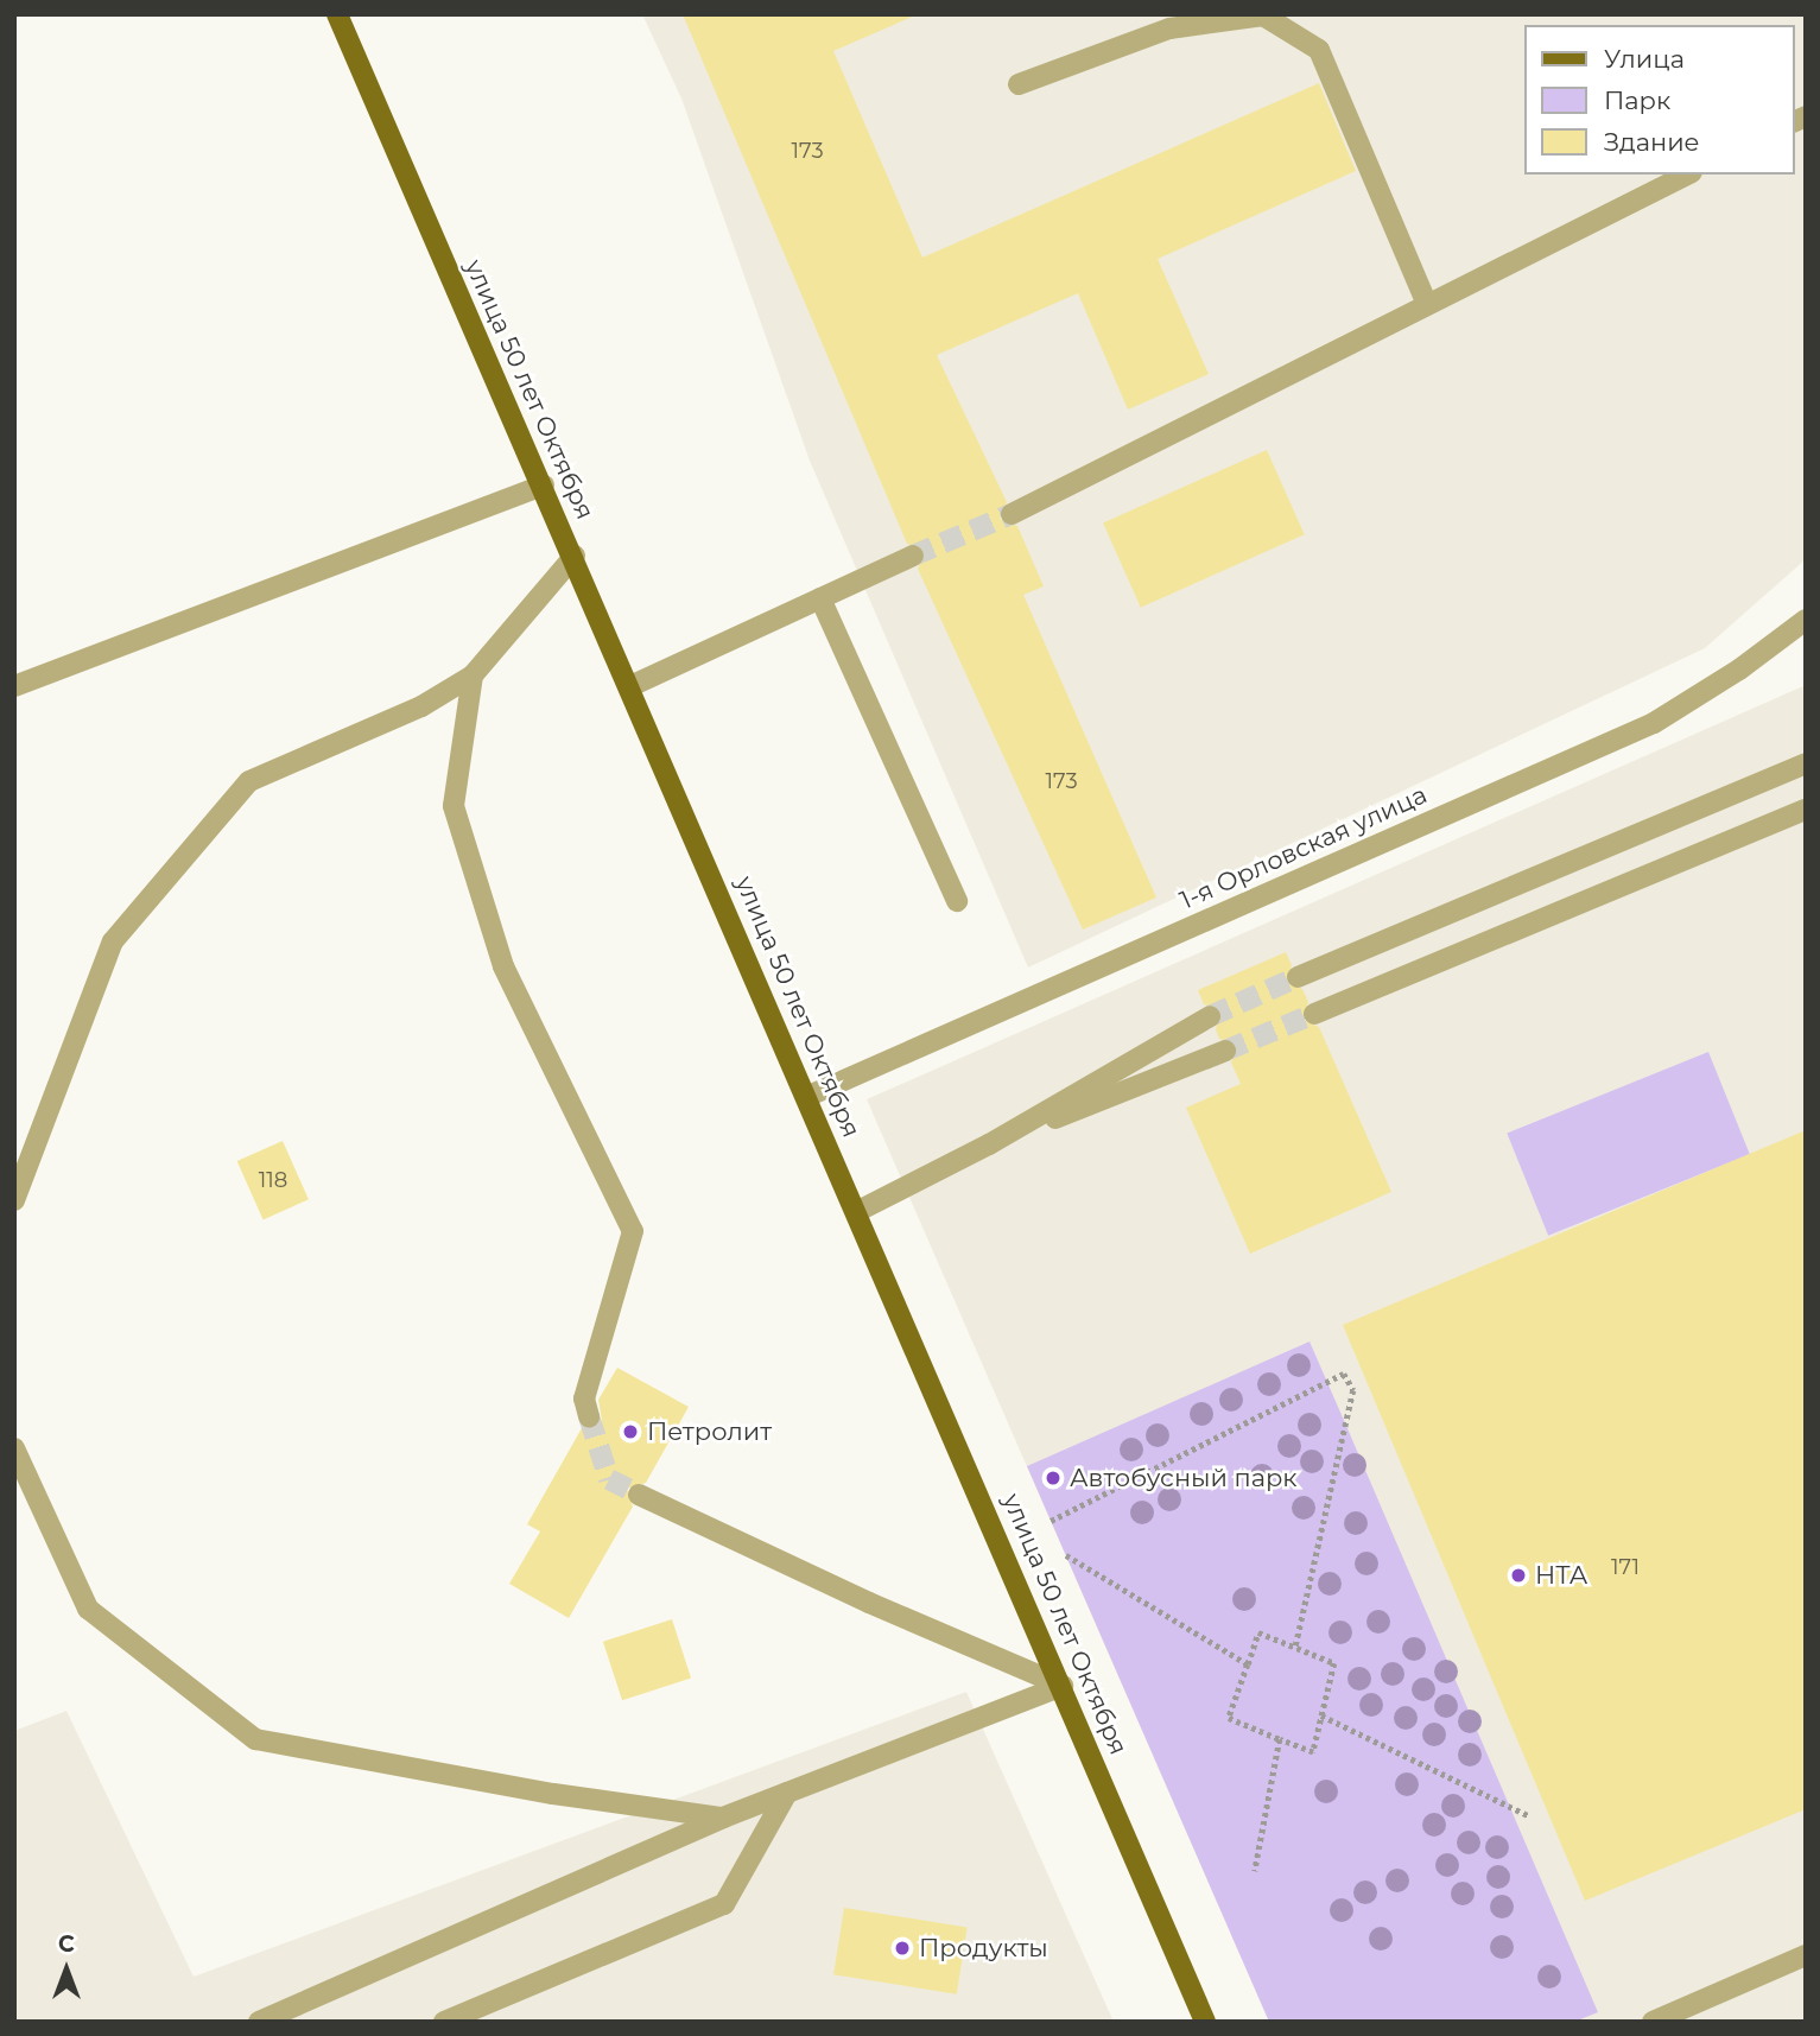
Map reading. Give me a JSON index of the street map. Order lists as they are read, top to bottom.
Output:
{
  "streets": {
    "main road": ["улица 50 лет Октября"],
    "street": ["1-я Орловская улица"]
  },
  "crossings": [
    ["улица 50 лет Октября", "1-я Орловская улица"]
  ],
  "places": [
    "Петролит",
    "Автобусный парк",
    "НТА",
    "Продукты"
  ],
  "house_numbers": [
    "173",
    "173",
    "118",
    "171"
  ],
  "legend": ["Улица", "Парк", "Здание"],
  "north": "top"
}
